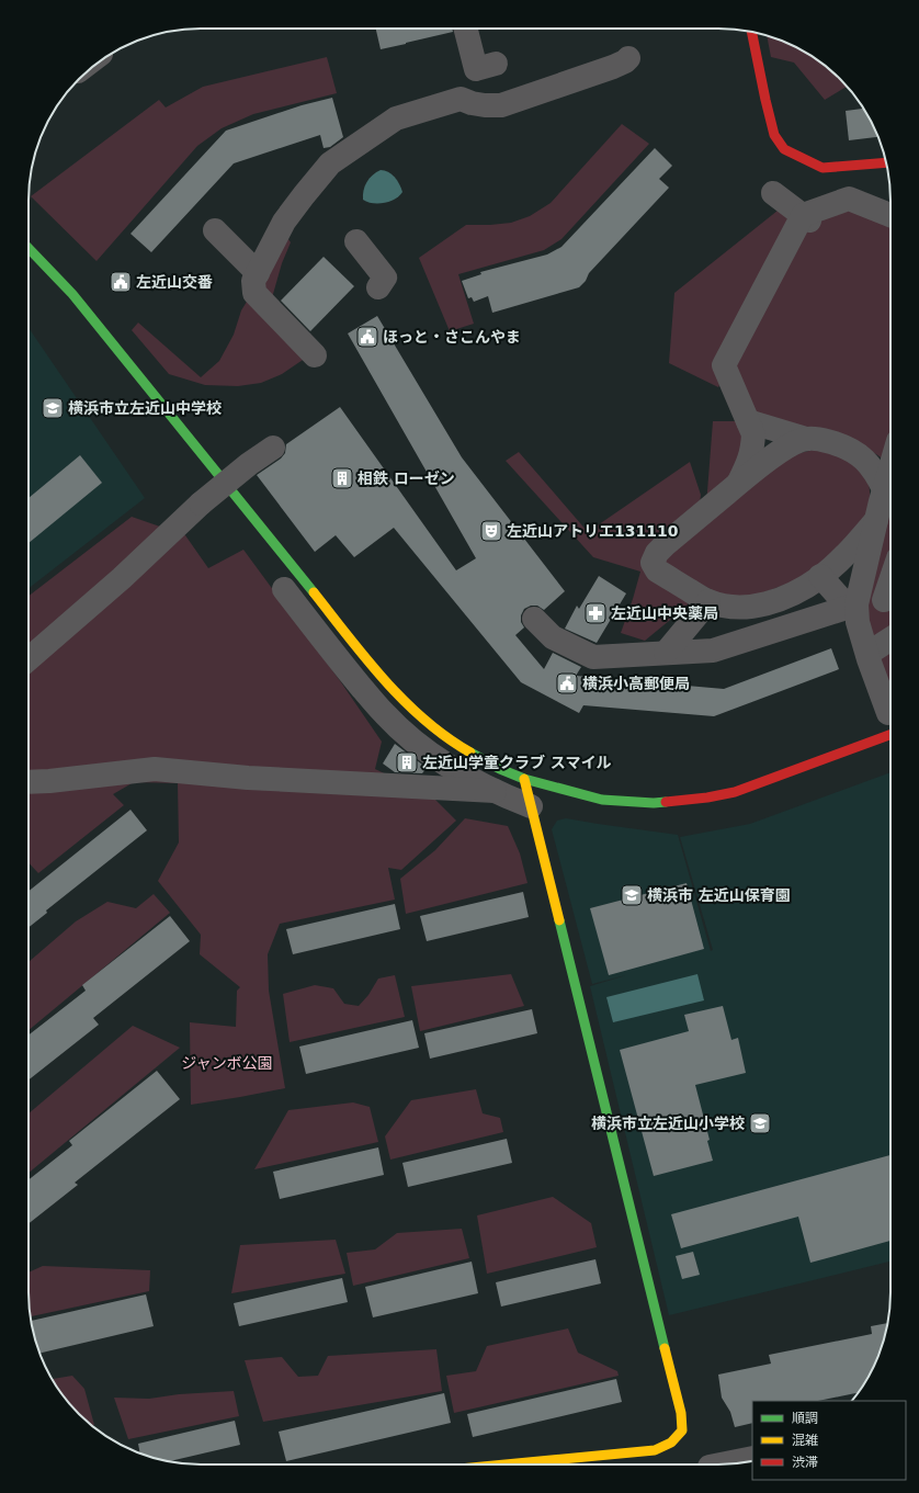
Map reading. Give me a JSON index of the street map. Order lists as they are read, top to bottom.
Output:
{
  "parks": ["ジャンボ公園"],
  "places": {
    "public building": ["左近山交番", "ほっと・さこんやま", "横浜小高郵便局"],
    "school or university": ["横浜市立左近山中学校", "横浜市 左近山保育園", "横浜市立左近山小学校"],
    "building": ["相鉄 ローゼン", "左近山学童クラブ スマイル"],
    "theatre": ["左近山アトリエ131110"],
    "pharmacy": ["左近山中央薬局"]
  },
  "legend": ["順調", "混雑", "渋滞"]
}
